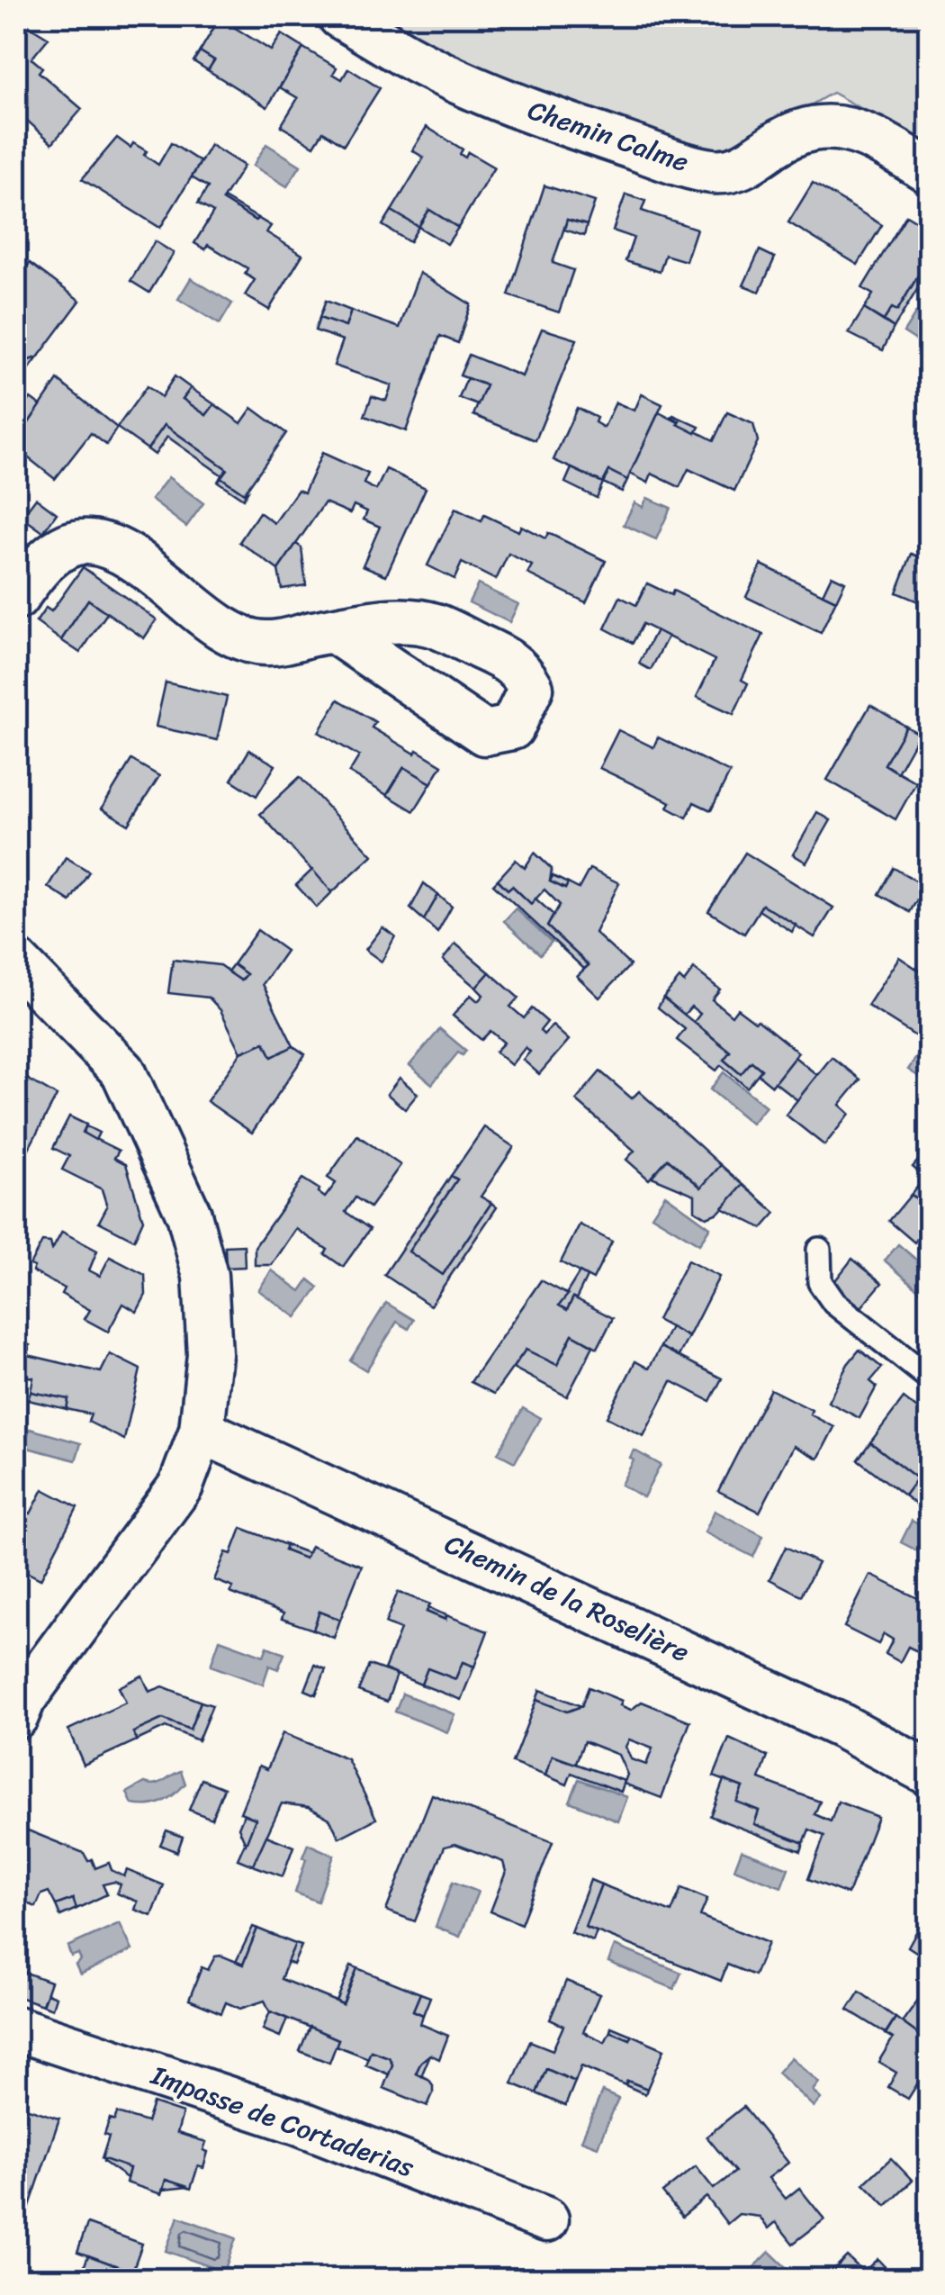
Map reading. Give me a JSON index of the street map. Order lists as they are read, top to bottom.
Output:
{
  "streets": {
    "street": ["Chemin Calme", "Chemin de la Roselière", "Impasse de Cortaderias"]
  }
}
